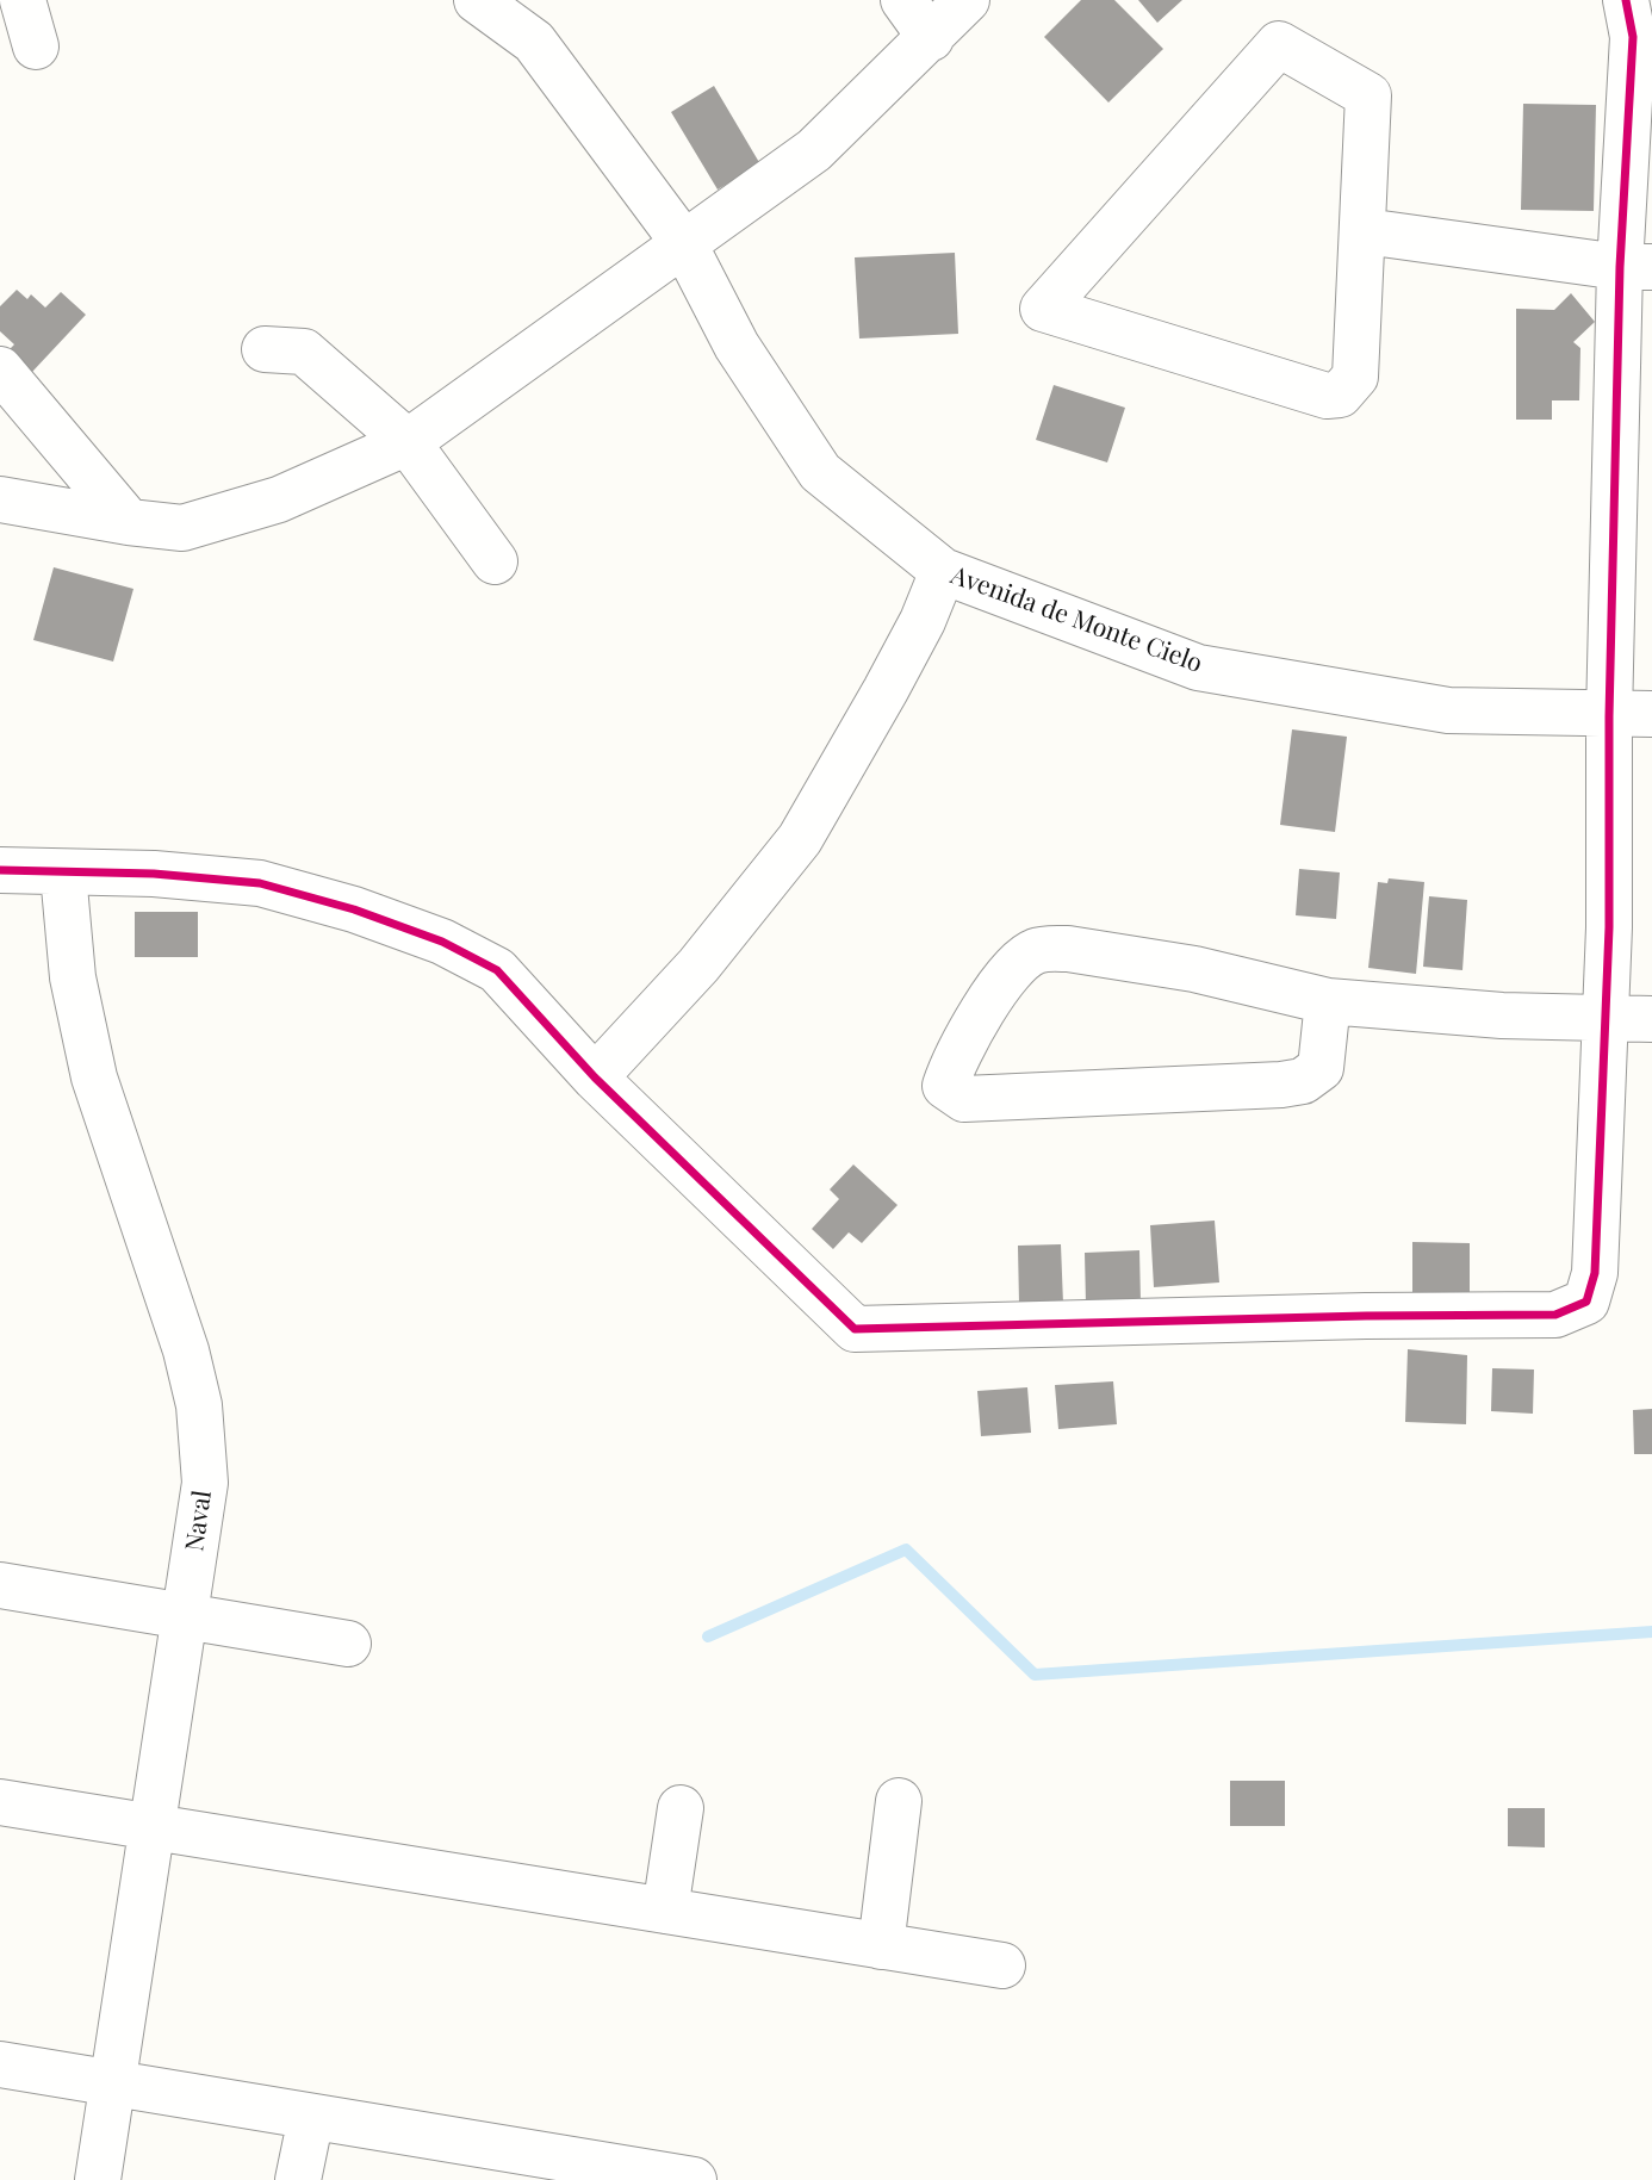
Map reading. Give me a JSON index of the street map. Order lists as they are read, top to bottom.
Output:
{
  "streets": {
    "street": ["Avenida de Monte Cielo", "Naval"]
  }
}
